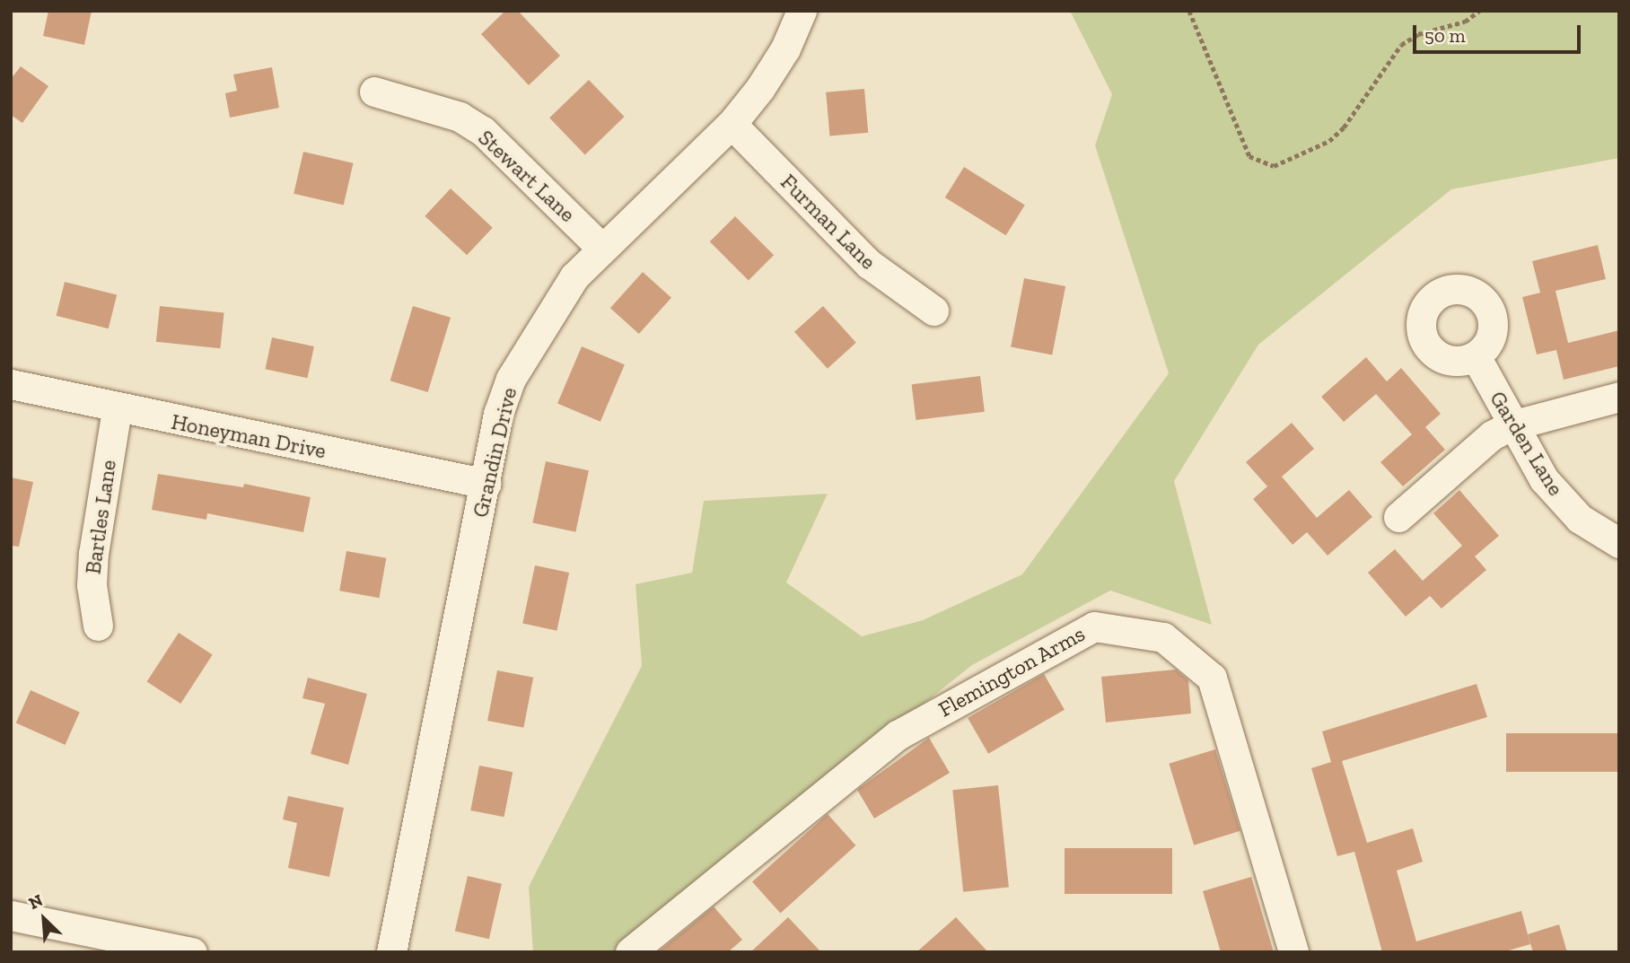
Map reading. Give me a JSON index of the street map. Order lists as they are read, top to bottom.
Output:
{
  "streets": {
    "street": [
      "Stewart Lane",
      "Furman Lane",
      "Honeyman Drive",
      "Garden Lane",
      "Grandin Drive",
      "Bartles Lane",
      "Flemington Arms"
    ]
  },
  "crossings": [
    ["Stewart Lane", "Grandin Drive"],
    ["Furman Lane", "Grandin Drive"],
    ["Honeyman Drive", "Grandin Drive"],
    ["Honeyman Drive", "Bartles Lane"]
  ],
  "scale_bar": "50 m",
  "north": "top left"
}
